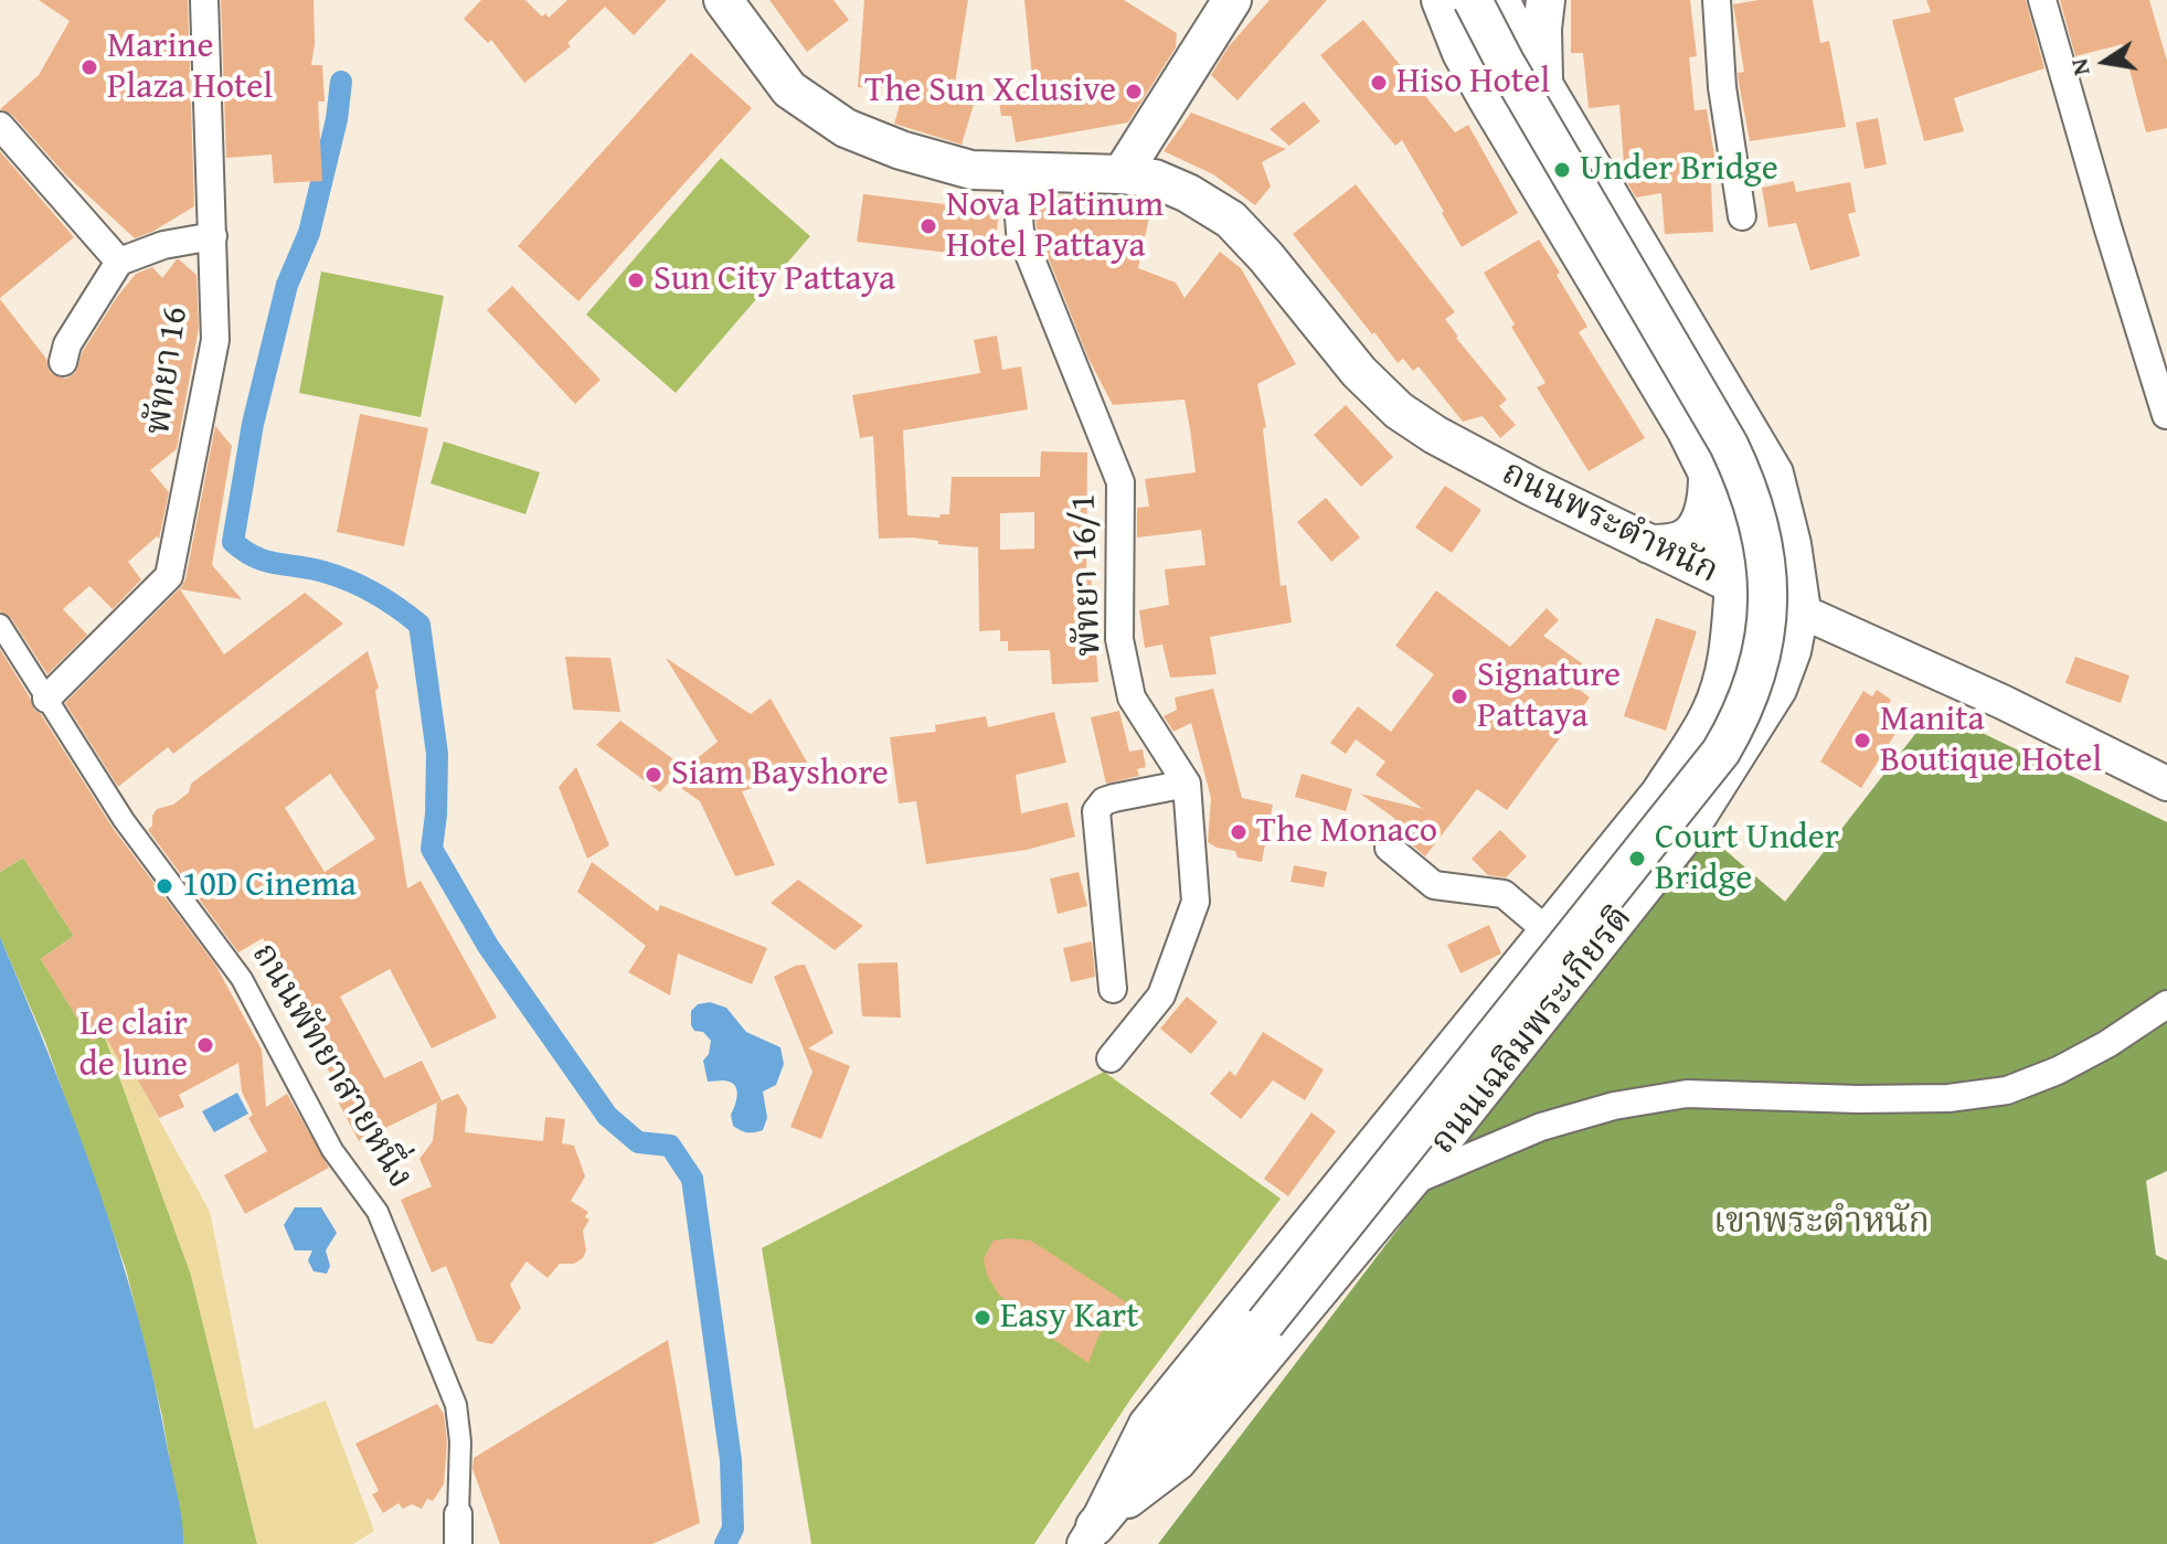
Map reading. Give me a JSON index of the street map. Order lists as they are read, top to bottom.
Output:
{
  "streets": {
    "main road": ["ถนนพระตำหนัก", "ถนนเฉลิมพระเกียรติ"],
    "street": ["พัทยา 16", "พัทยา 16/1", "ถนนพัทยาสายหนึ่ง"]
  },
  "crossings": [
    ["พัทยา 16", "ถนนพัทยาสายหนึ่ง"],
    ["ถนนพระตำหนัก", "พัทยา 16/1"],
    ["ถนนพระตำหนัก", "ถนนเฉลิมพระเกียรติ"]
  ],
  "parks": ["เขาพระตำหนัก"],
  "places": [
    "Marine Plaza Hotel",
    "Hiso Hotel",
    "The Sun Xclusive",
    "Under Bridge",
    "Nova Platinum Hotel Pattaya",
    "Sun City Pattaya",
    "Signature Pattaya",
    "Manita Boutique Hotel",
    "Siam Bayshore",
    "The Monaco",
    "Court Under Bridge",
    "10D Cinema",
    "Le clair de lune",
    "Easy Kart"
  ],
  "north": "left"
}
